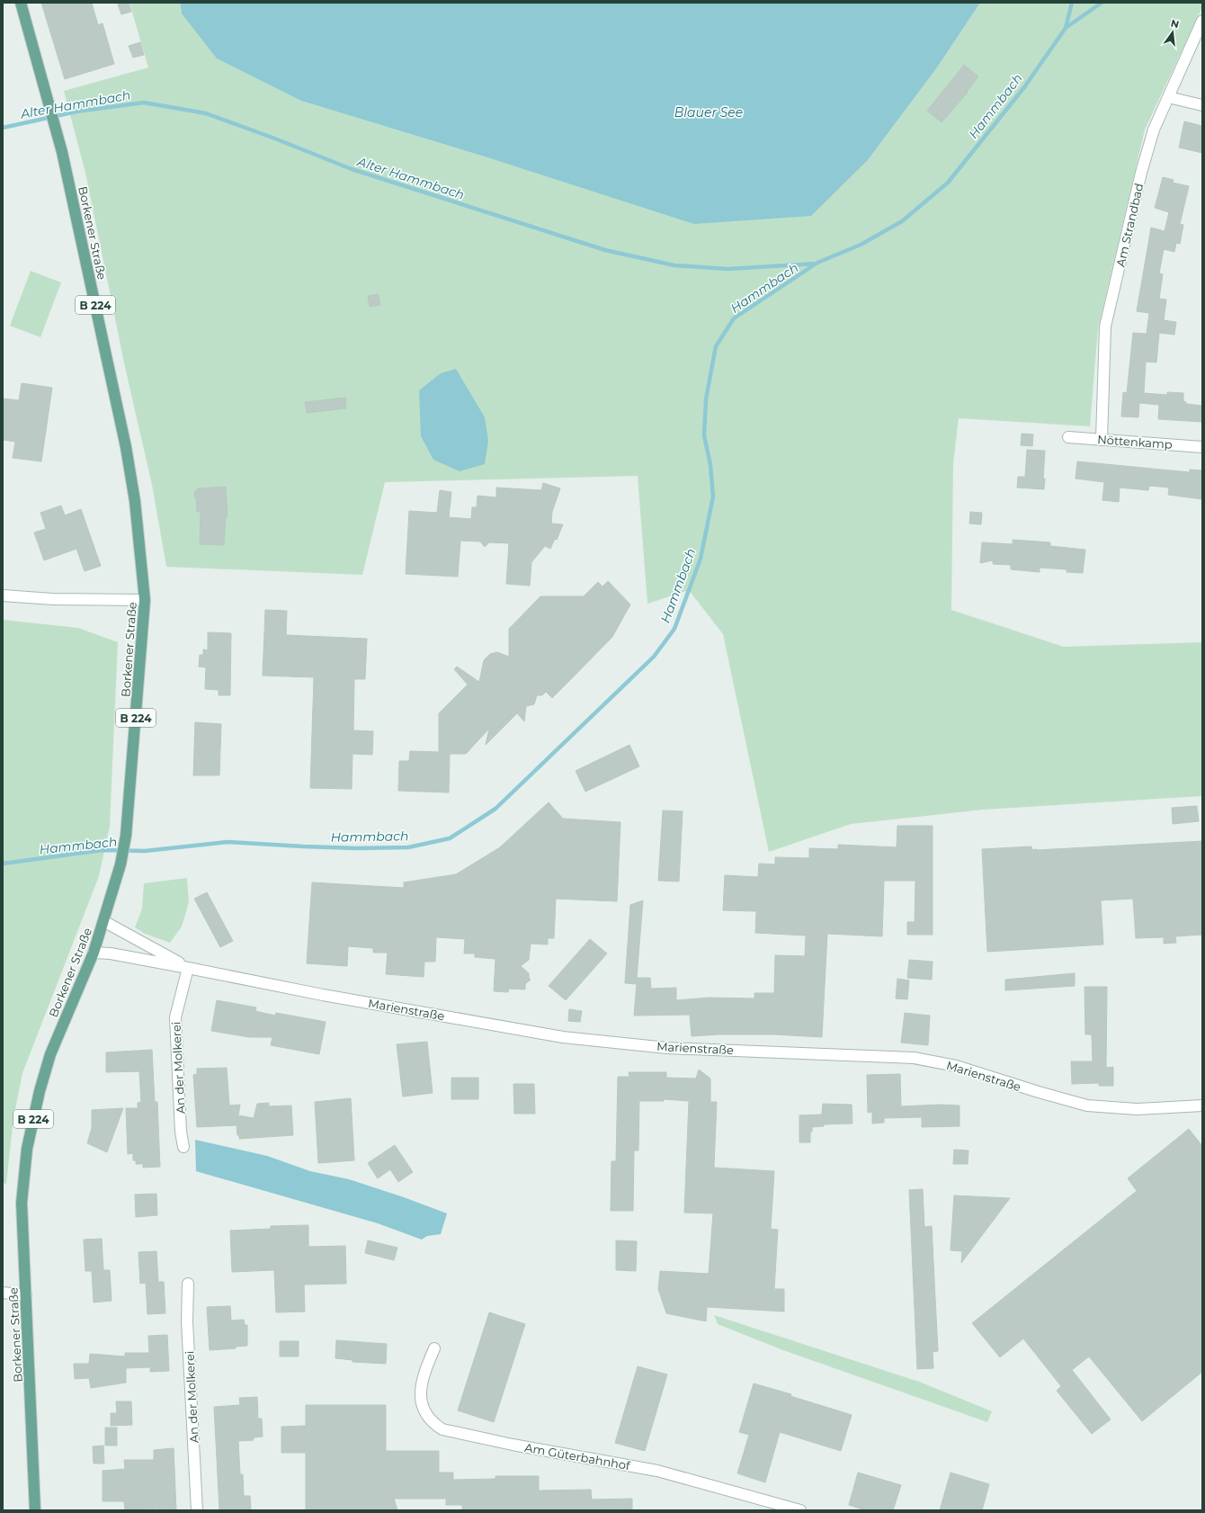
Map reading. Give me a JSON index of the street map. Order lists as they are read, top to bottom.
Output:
{
  "streets": {
    "main road": ["Borkener Straße", "B 224"],
    "street": [
      "Am Strandbad",
      "Nöttenkamp",
      "Marienstraße",
      "An der Molkerei",
      "Am Güterbahnhof"
    ]
  },
  "crossings": [
    ["Am Strandbad", "Nöttenkamp"],
    ["Borkener Straße", "Marienstraße"],
    ["Marienstraße", "An der Molkerei"]
  ],
  "water": ["Alter Hammbach", "Hammbach", "Blauer See"],
  "north": "top"
}
